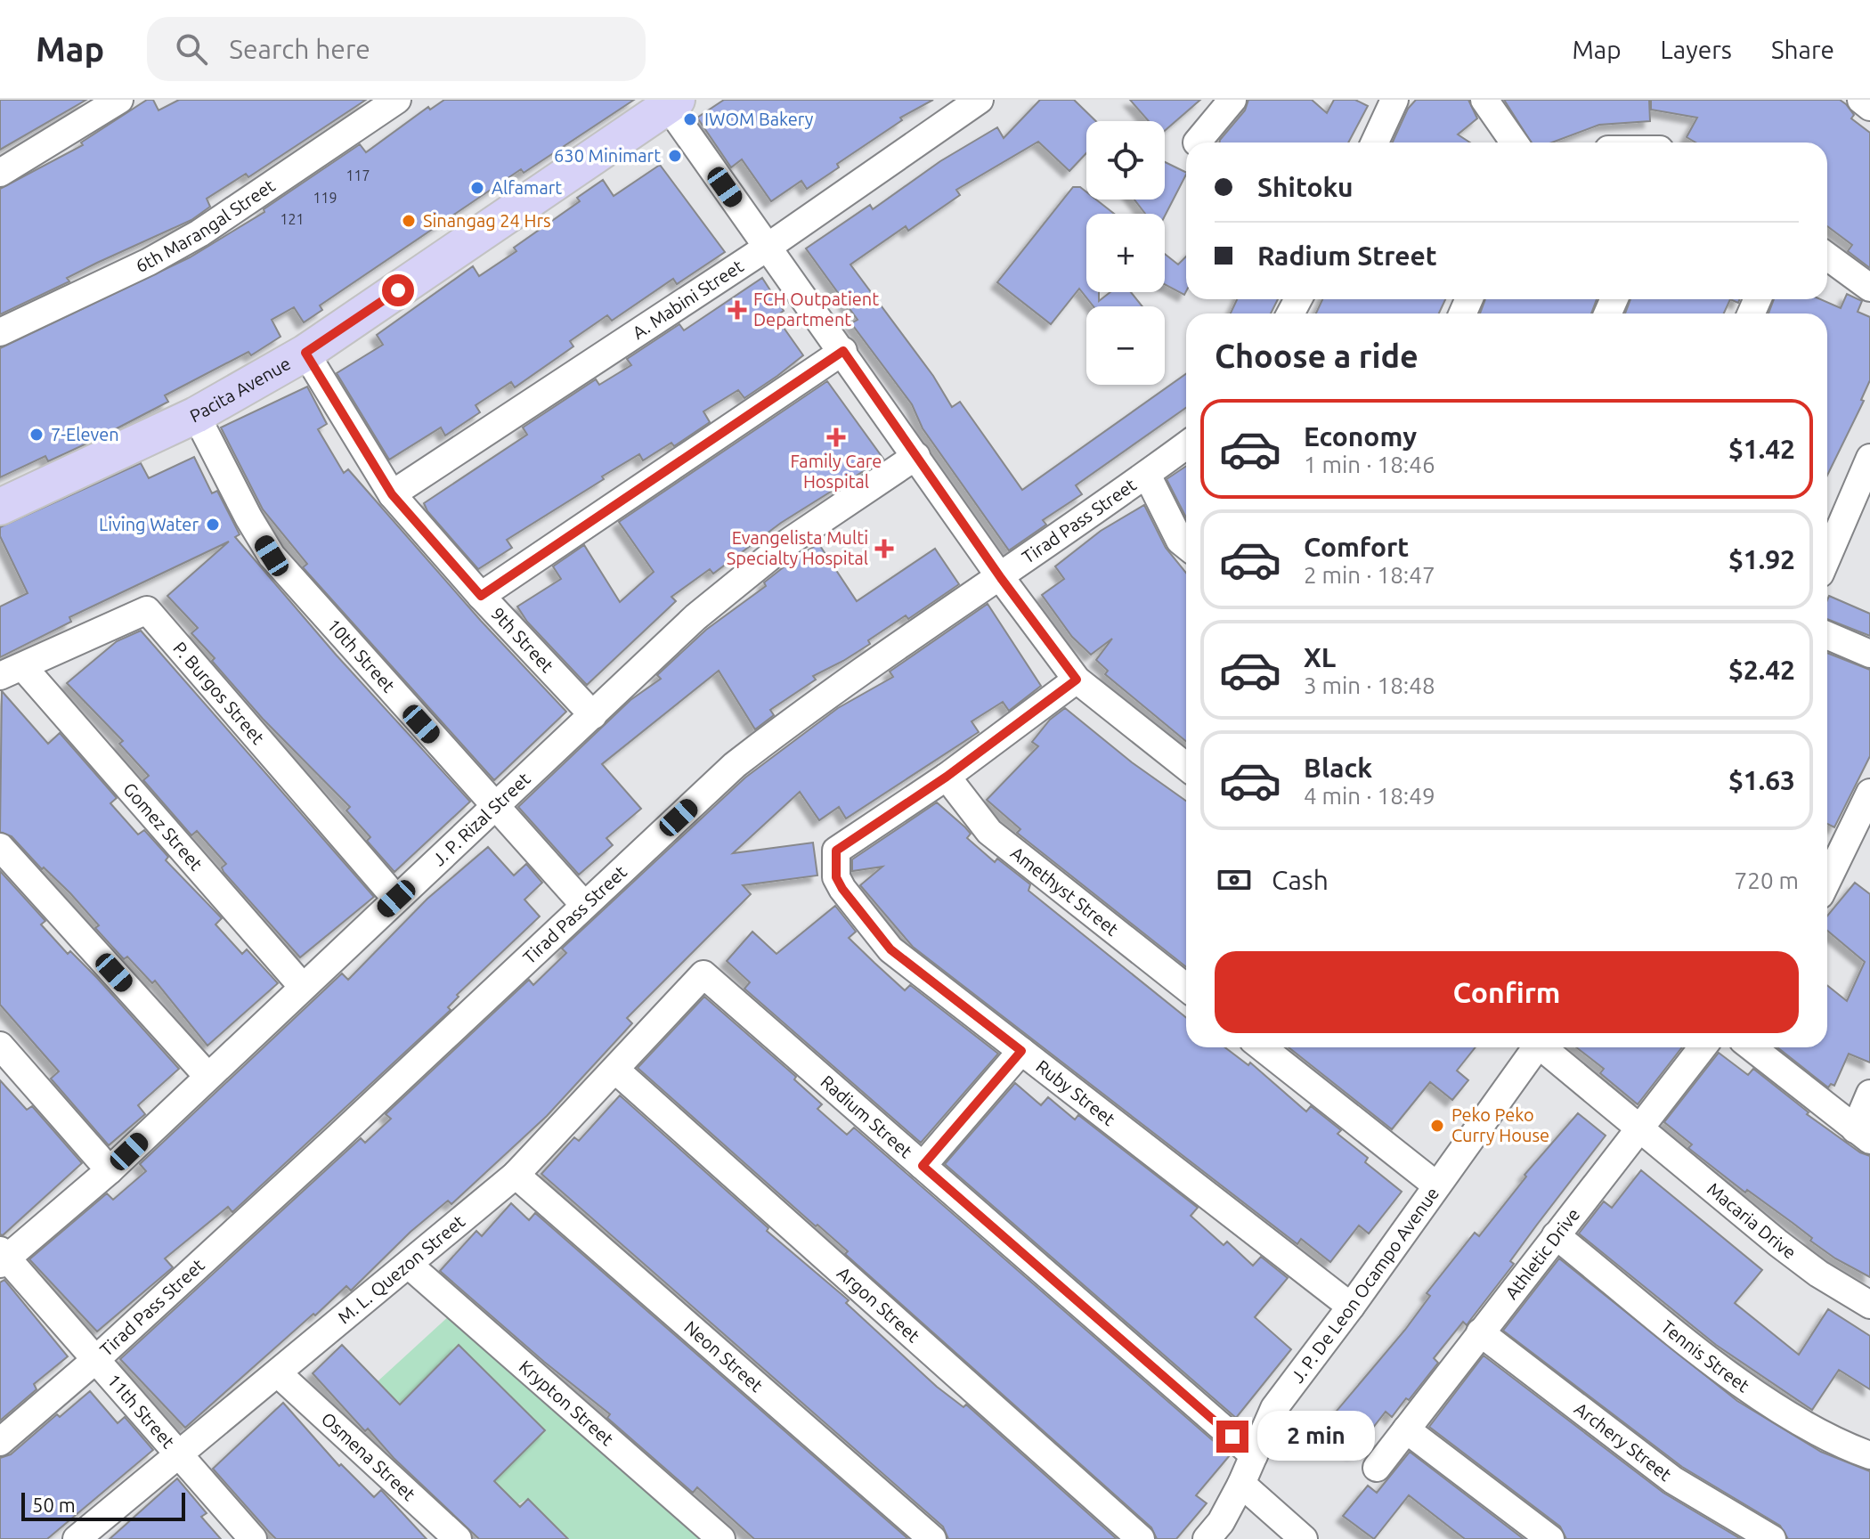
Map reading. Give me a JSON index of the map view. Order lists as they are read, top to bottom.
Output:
{
  "streets": {
    "main road": ["Pacita Avenue"],
    "street": [
      "6th Marangal Street",
      "A. Mabini Street",
      "Tirad Pass Street",
      "9th Street",
      "10th Street",
      "P. Burgos Street",
      "J. P. Rizal Street",
      "Gomez Street",
      "Amethyst Street",
      "Ruby Street",
      "Radium Street",
      "Macaria Drive",
      "Athletic Drive",
      "M. L. Quezon Street",
      "J. P. De Leon Ocampo Avenue",
      "Argon Street",
      "Tennis Street",
      "Neon Street",
      "Krypton Street",
      "11th Street",
      "Archery Street",
      "Osmena Street"
    ]
  },
  "crossings": [
    ["A. Mabini Street", "9th Street"],
    ["Pacita Avenue", "9th Street"],
    ["Pacita Avenue", "10th Street"],
    ["Tirad Pass Street", "10th Street"],
    ["Tirad Pass Street", "11th Street"],
    ["9th Street", "J. P. Rizal Street"],
    ["10th Street", "J. P. Rizal Street"],
    ["P. Burgos Street", "J. P. Rizal Street"],
    ["P. Burgos Street", "Gomez Street"],
    ["J. P. Rizal Street", "Gomez Street"],
    ["J. P. Rizal Street", "11th Street"],
    ["Amethyst Street", "Ruby Street"],
    ["Ruby Street", "J. P. De Leon Ocampo Avenue"],
    ["Radium Street", "M. L. Quezon Street"],
    ["Radium Street", "J. P. De Leon Ocampo Avenue"],
    ["Macaria Drive", "Athletic Drive"],
    ["Athletic Drive", "Tennis Street"],
    ["Athletic Drive", "Archery Street"],
    ["M. L. Quezon Street", "Argon Street"],
    ["M. L. Quezon Street", "Neon Street"],
    ["M. L. Quezon Street", "Krypton Street"],
    ["M. L. Quezon Street", "11th Street"],
    ["M. L. Quezon Street", "Osmena Street"]
  ],
  "places": {
    "other": [
      "IWOM Bakery",
      "630 Minimart",
      "Alfamart",
      "Sinangag 24 Hrs",
      "7-Eleven",
      "Living Water",
      "Peko Peko Curry House"
    ],
    "health": ["FCH Outpatient Department", "Family Care Hospital", "Evangelista Multi Specialty Hospital"]
  },
  "house_numbers": ["117", "119", "121"],
  "scale_bar": "50 m",
  "page": {
    "header": "Map",
    "search": "Search here",
    "nav": ["Map", "Layers", "Share"],
    "map_buttons": ["+", "−"],
    "banner": ["Shitoku", "Radium Street"],
    "heading": "Choose a ride",
    "list": [
      {
        "name": "Economy",
        "note": "1 min · 18:46",
        "value": "$1.42"
      },
      {
        "name": "Comfort",
        "note": "2 min · 18:47",
        "value": "$1.92"
      },
      {
        "name": "XL",
        "note": "3 min · 18:48",
        "value": "$2.42"
      },
      {
        "name": "Black",
        "note": "4 min · 18:49",
        "value": "$1.63"
      }
    ],
    "pay": ["Cash", "720 m"],
    "buttons": "Confirm",
    "bubble": "2 min",
    "scale": "50 m"
  }
}
